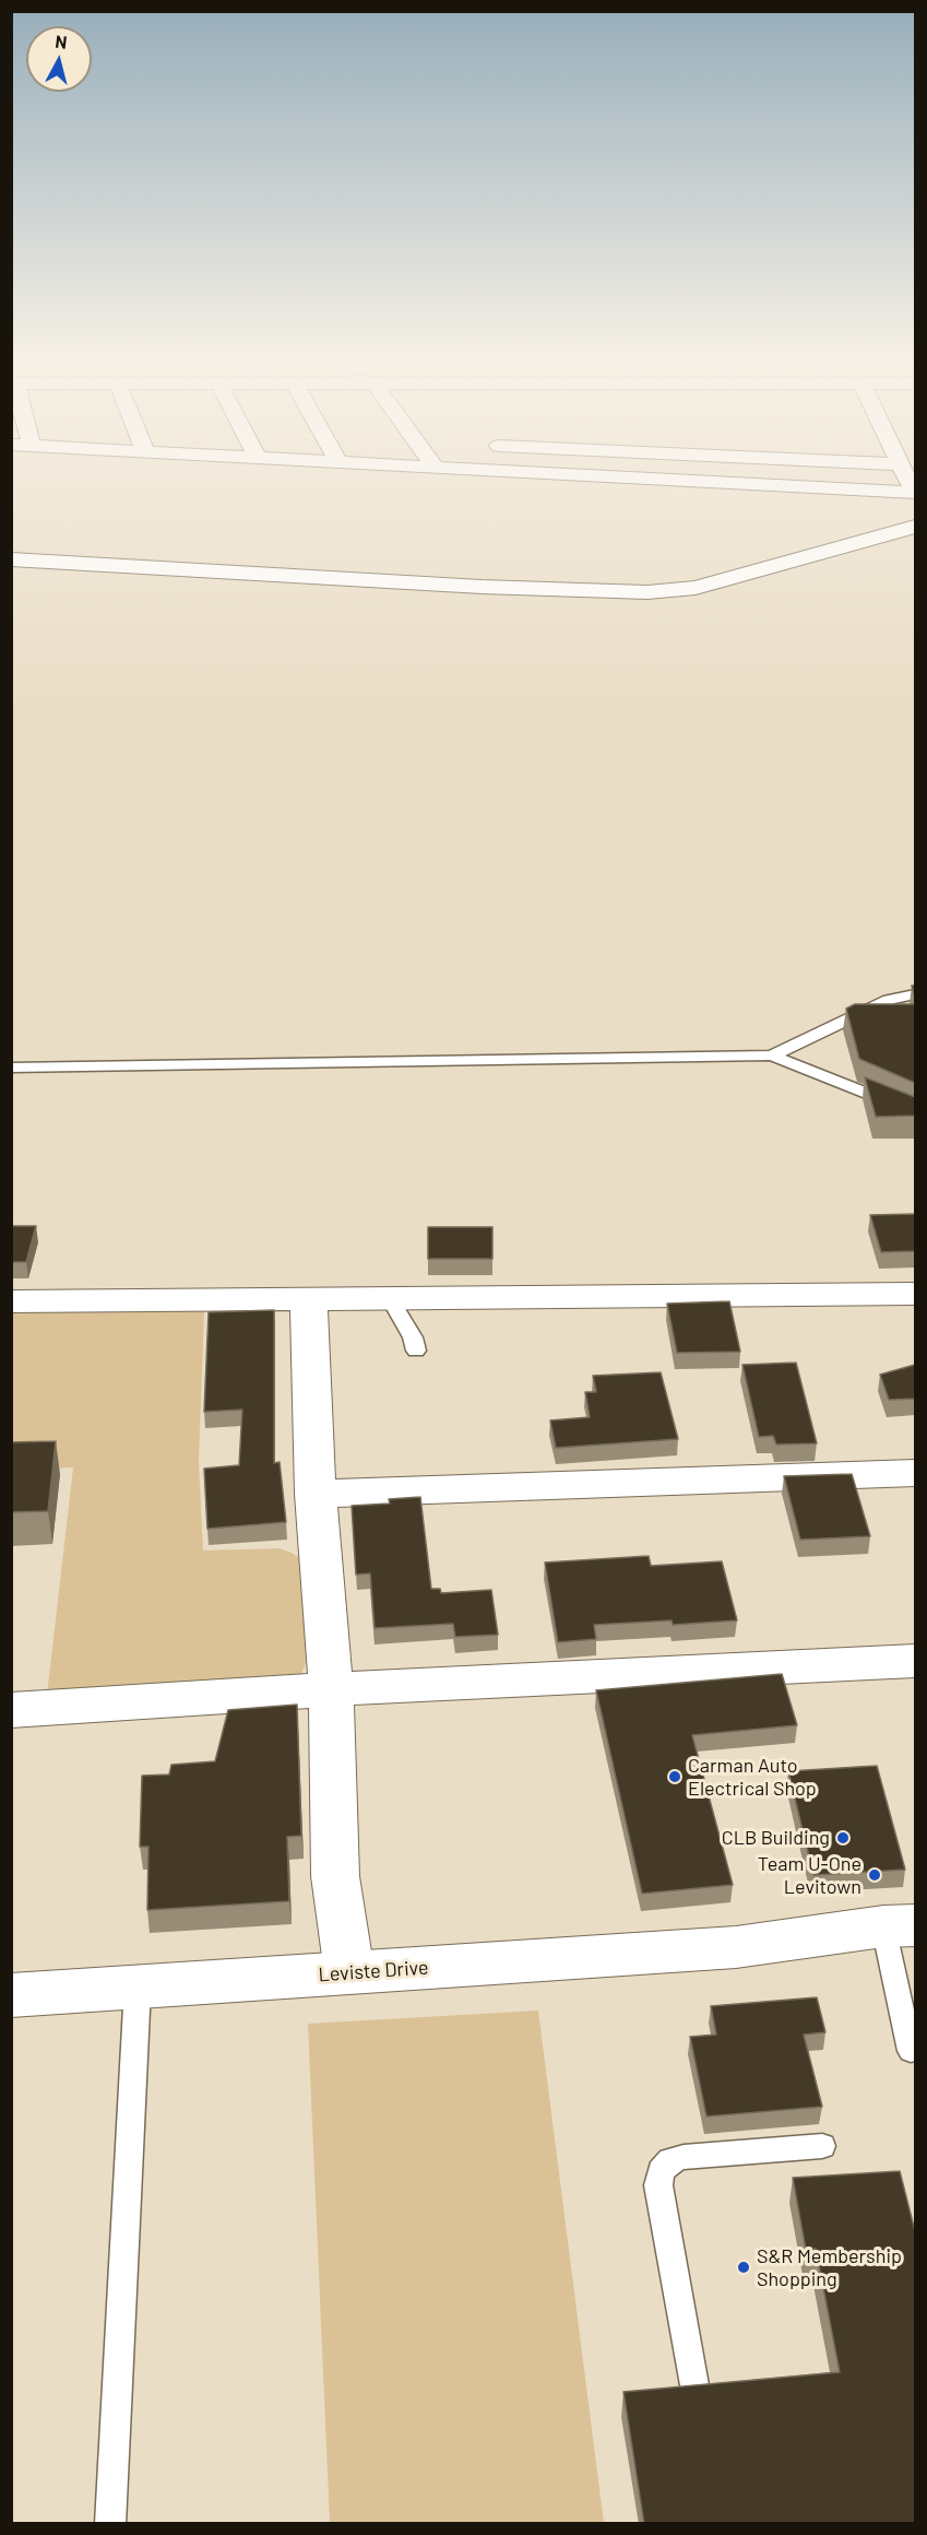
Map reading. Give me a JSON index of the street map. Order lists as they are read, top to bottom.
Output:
{
  "streets": {
    "street": ["Leviste Drive"]
  },
  "places": [
    "Carman Auto Electrical Shop",
    "CLB Building",
    "Team U-One Levitown",
    "S&R Membership Shopping"
  ],
  "north": "top"
}
